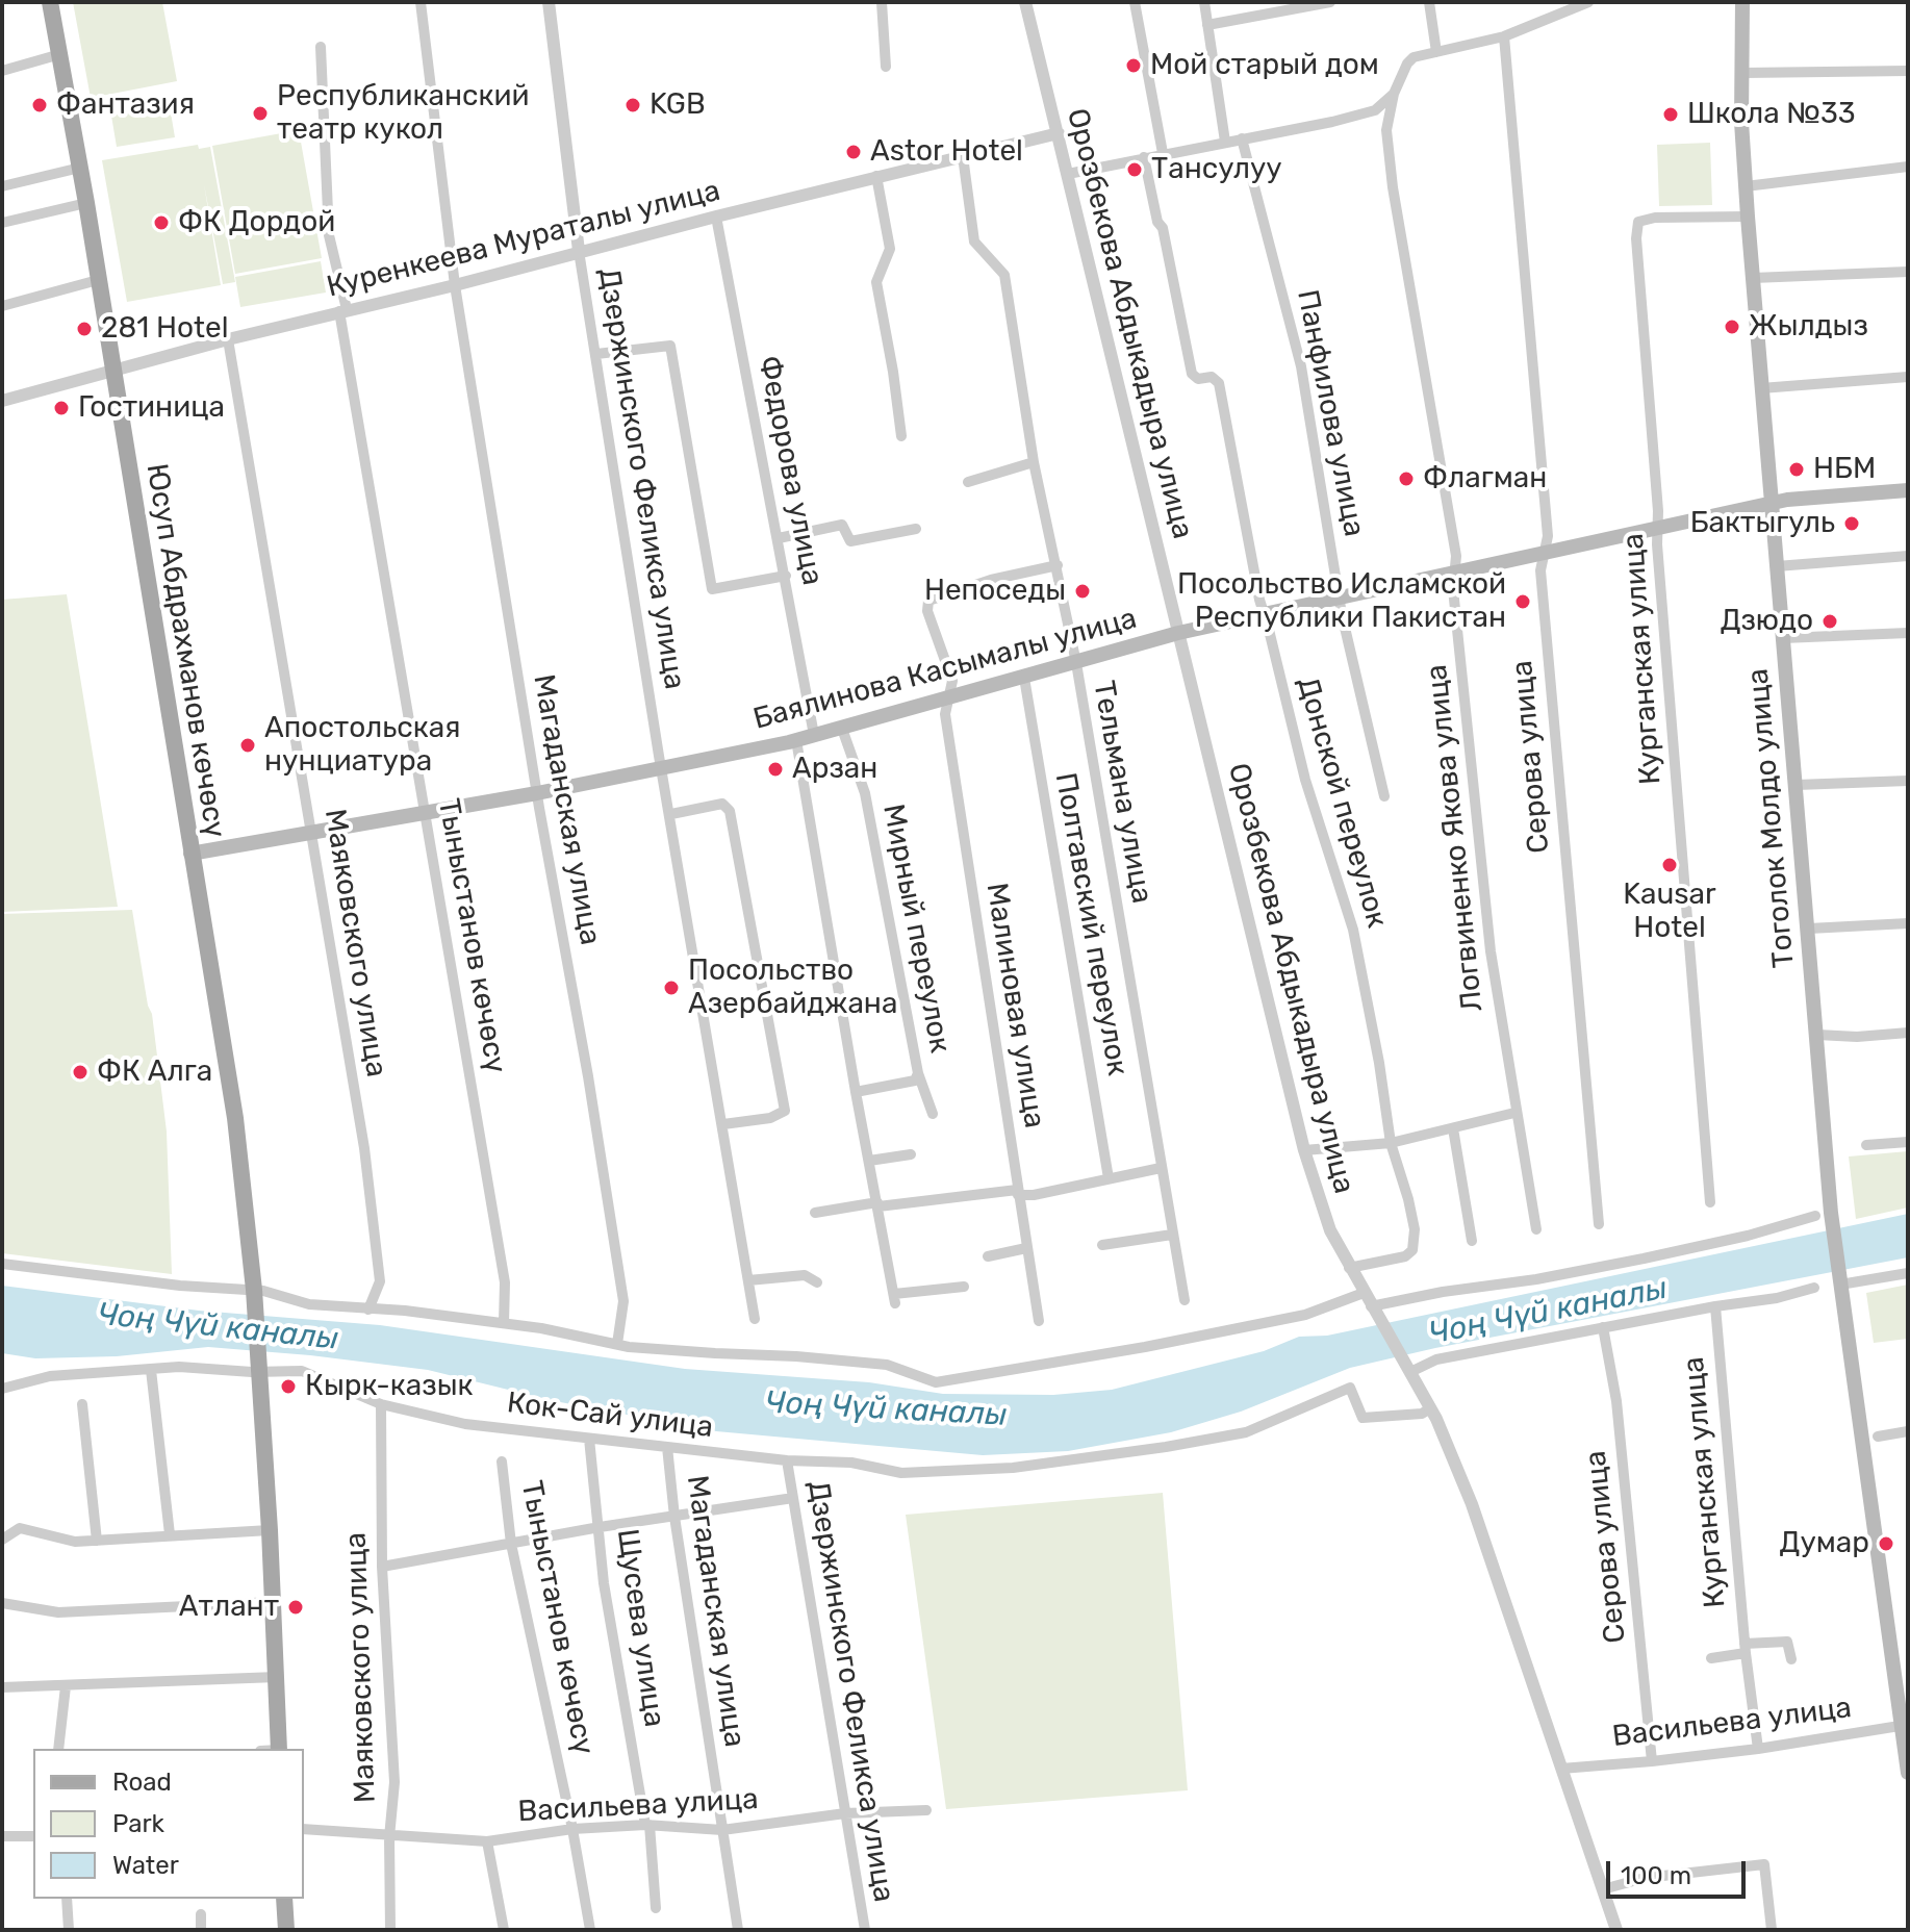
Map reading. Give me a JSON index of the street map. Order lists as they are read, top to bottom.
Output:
{
  "streets": {
    "main road": ["Юсуп Абдрахманов көчөсү", "Баялинова Касымалы улица", "Тоголок Молдо улица"],
    "street": [
      "Куренкеева Мураталы улица",
      "Орозбекова Абдыкадыра улица",
      "Панфилова улица",
      "Федорова улица",
      "Дзержинского Феликса улица",
      "Курганская улица",
      "Серова улица",
      "Тельмана улица",
      "Донской переулок",
      "Магаданская улица",
      "Логвиненко Якова улица",
      "Полтавский переулок",
      "Мирный переулок",
      "Тыныстанов көчөсү",
      "Маяковского улица",
      "Малиновая улица",
      "Кок-Сай улица",
      "Щусева улица",
      "Васильева улица"
    ]
  },
  "crossings": [
    ["Куренкеева Мураталы улица", "Орозбекова Абдыкадыра улица"],
    ["Куренкеева Мураталы улица", "Федорова улица"],
    ["Куренкеева Мураталы улица", "Дзержинского Феликса улица"],
    ["Куренкеева Мураталы улица", "Юсуп Абдрахманов көчөсү"],
    ["Куренкеева Мураталы улица", "Тельмана улица"],
    ["Куренкеева Мураталы улица", "Магаданская улица"],
    ["Куренкеева Мураталы улица", "Тыныстанов көчөсү"],
    ["Куренкеева Мураталы улица", "Маяковского улица"],
    ["Орозбекова Абдыкадыра улица", "Баялинова Касымалы улица"],
    ["Орозбекова Абдыкадыра улица", "Донской переулок"],
    ["Орозбекова Абдыкадыра улица", "Кок-Сай улица"],
    ["Орозбекова Абдыкадыра улица", "Васильева улица"],
    ["Панфилова улица", "Баялинова Касымалы улица"],
    ["Федорова улица", "Баялинова Касымалы улица"],
    ["Дзержинского Феликса улица", "Баялинова Касымалы улица"],
    ["Дзержинского Феликса улица", "Кок-Сай улица"],
    ["Дзержинского Феликса улица", "Васильева улица"],
    ["Юсуп Абдрахманов көчөсү", "Баялинова Касымалы улица"],
    ["Юсуп Абдрахманов көчөсү", "Кок-Сай улица"],
    ["Курганская улица", "Баялинова Касымалы улица"],
    ["Курганская улица", "Тоголок Молдо улица"],
    ["Курганская улица", "Васильева улица"],
    ["Баялинова Касымалы улица", "Серова улица"],
    ["Баялинова Касымалы улица", "Тельмана улица"],
    ["Баялинова Касымалы улица", "Донской переулок"],
    ["Баялинова Касымалы улица", "Магаданская улица"],
    ["Баялинова Касымалы улица", "Тоголок Молдо улица"],
    ["Баялинова Касымалы улица", "Логвиненко Якова улица"],
    ["Баялинова Касымалы улица", "Полтавский переулок"],
    ["Баялинова Касымалы улица", "Мирный переулок"],
    ["Баялинова Касымалы улица", "Тыныстанов көчөсү"],
    ["Баялинова Касымалы улица", "Маяковского улица"],
    ["Баялинова Касымалы улица", "Малиновая улица"],
    ["Серова улица", "Васильева улица"],
    ["Тельмана улица", "Малиновая улица"],
    ["Магаданская улица", "Кок-Сай улица"],
    ["Магаданская улица", "Васильева улица"],
    ["Тоголок Молдо улица", "Васильева улица"],
    ["Тыныстанов көчөсү", "Васильева улица"],
    ["Маяковского улица", "Кок-Сай улица"],
    ["Маяковского улица", "Васильева улица"],
    ["Кок-Сай улица", "Щусева улица"],
    ["Щусева улица", "Васильева улица"]
  ],
  "water": ["Чоң Чүй каналы"],
  "places": [
    "Мой старый дом",
    "Фантазия",
    "KGB",
    "Республиканский театр кукол",
    "Школа №33",
    "Astor Hotel",
    "Тансулуу",
    "ФК Дордой",
    "Жылдыз",
    "281 Hotel",
    "Гостиница",
    "НБМ",
    "Флагман",
    "Бактыгуль",
    "Непоседы",
    "Посольство Исламской Республики Пакистан",
    "Дзюдо",
    "Апостольская нунциатура",
    "Арзан",
    "Kausar Hotel",
    "Посольство Азербайджана",
    "ФК Алга",
    "Кырк-казык",
    "Думар",
    "Атлант"
  ],
  "legend": ["Road", "Park", "Water"],
  "scale_bar": "100 m"
}
